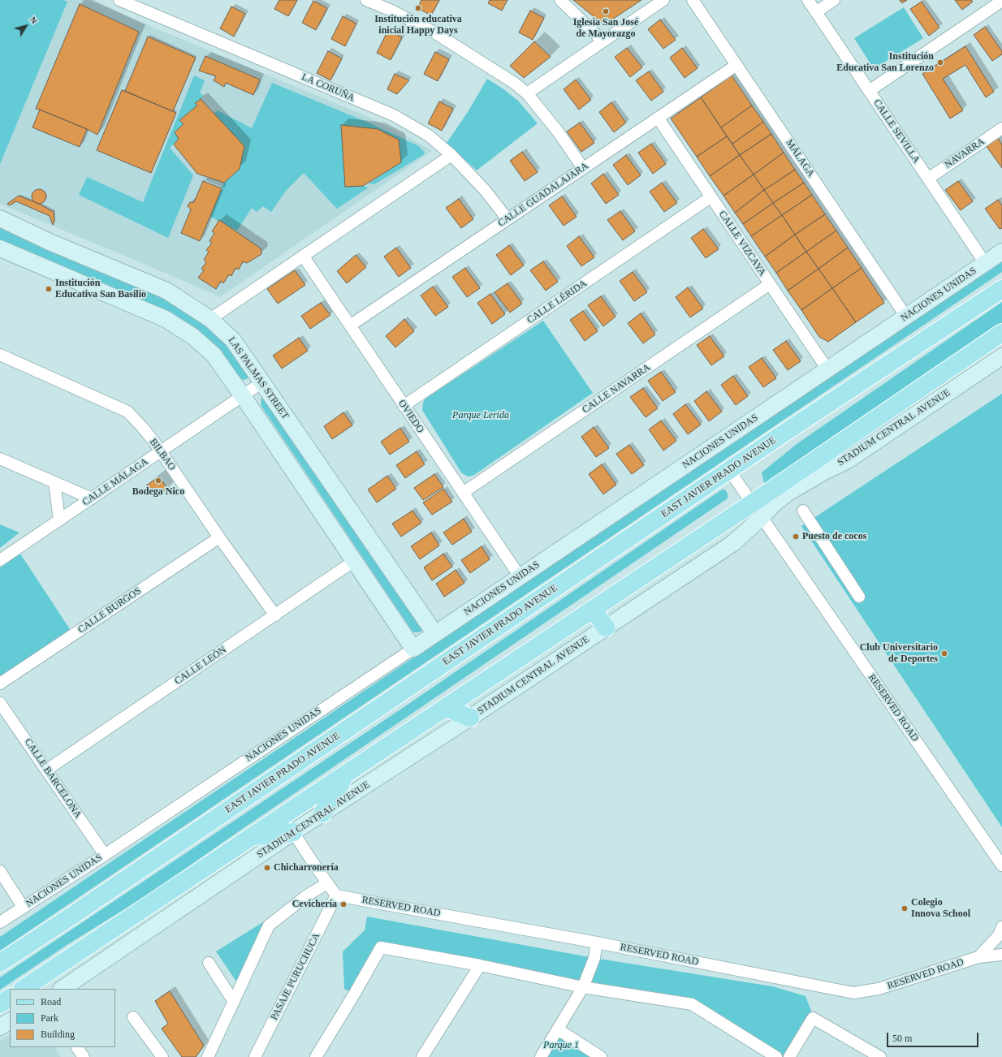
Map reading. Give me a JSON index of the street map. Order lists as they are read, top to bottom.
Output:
{
  "streets": {
    "main road": ["EAST JAVIER PRADO AVENUE"],
    "street": [
      "LA CORUÑA",
      "CALLE SEVILLA",
      "NAVARRA",
      "MÁLAGA",
      "CALLE GUADALAJARA",
      "CALLE VIZCAYA",
      "NACIONES UNIDAS",
      "CALLE LÉRIDA",
      "LAS PALMAS STREET",
      "CALLE NAVARRA",
      "OVIEDO",
      "STADIUM CENTRAL AVENUE",
      "BILBAO",
      "CALLE MÁLAGA",
      "CALLE BURGOS",
      "CALLE LEÓN",
      "RESERVED ROAD",
      "CALLE BARCELONA",
      "PASAJE PURUCHUCA"
    ]
  },
  "crossings": [
    ["LA CORUÑA", "CALLE GUADALAJARA"],
    ["CALLE SEVILLA", "NAVARRA"],
    ["CALLE SEVILLA", "NACIONES UNIDAS"],
    ["MÁLAGA", "CALLE GUADALAJARA"],
    ["MÁLAGA", "NACIONES UNIDAS"],
    ["CALLE GUADALAJARA", "CALLE VIZCAYA"],
    ["CALLE GUADALAJARA", "OVIEDO"],
    ["CALLE VIZCAYA", "NACIONES UNIDAS"],
    ["CALLE VIZCAYA", "CALLE LÉRIDA"],
    ["CALLE VIZCAYA", "CALLE NAVARRA"],
    ["NACIONES UNIDAS", "LAS PALMAS STREET"],
    ["NACIONES UNIDAS", "OVIEDO"],
    ["NACIONES UNIDAS", "CALLE BARCELONA"],
    ["CALLE LÉRIDA", "OVIEDO"],
    ["LAS PALMAS STREET", "CALLE MÁLAGA"],
    ["CALLE NAVARRA", "OVIEDO"],
    ["STADIUM CENTRAL AVENUE", "RESERVED ROAD"],
    ["BILBAO", "CALLE MÁLAGA"],
    ["BILBAO", "CALLE BURGOS"],
    ["BILBAO", "CALLE LEÓN"],
    ["EAST JAVIER PRADO AVENUE", "RESERVED ROAD"],
    ["CALLE LEÓN", "CALLE BARCELONA"],
    ["RESERVED ROAD", "PASAJE PURUCHUCA"]
  ],
  "parks": ["Parque Lerida", "Parque 1"],
  "places": [
    "Institución educativa inicial Happy Days",
    "Iglesia San José de Mayorazgo",
    "Institución Educativa San Lorenzo",
    "Institución Educativa San Basilio",
    "Bodega Nico",
    "Puesto de cocos",
    "Club Universitario de Deportes",
    "Chicharronería",
    "Cevichería",
    "Colegio Innova School"
  ],
  "legend": ["Road", "Park", "Building"],
  "scale_bar": "50 m",
  "north": "top right"
}
